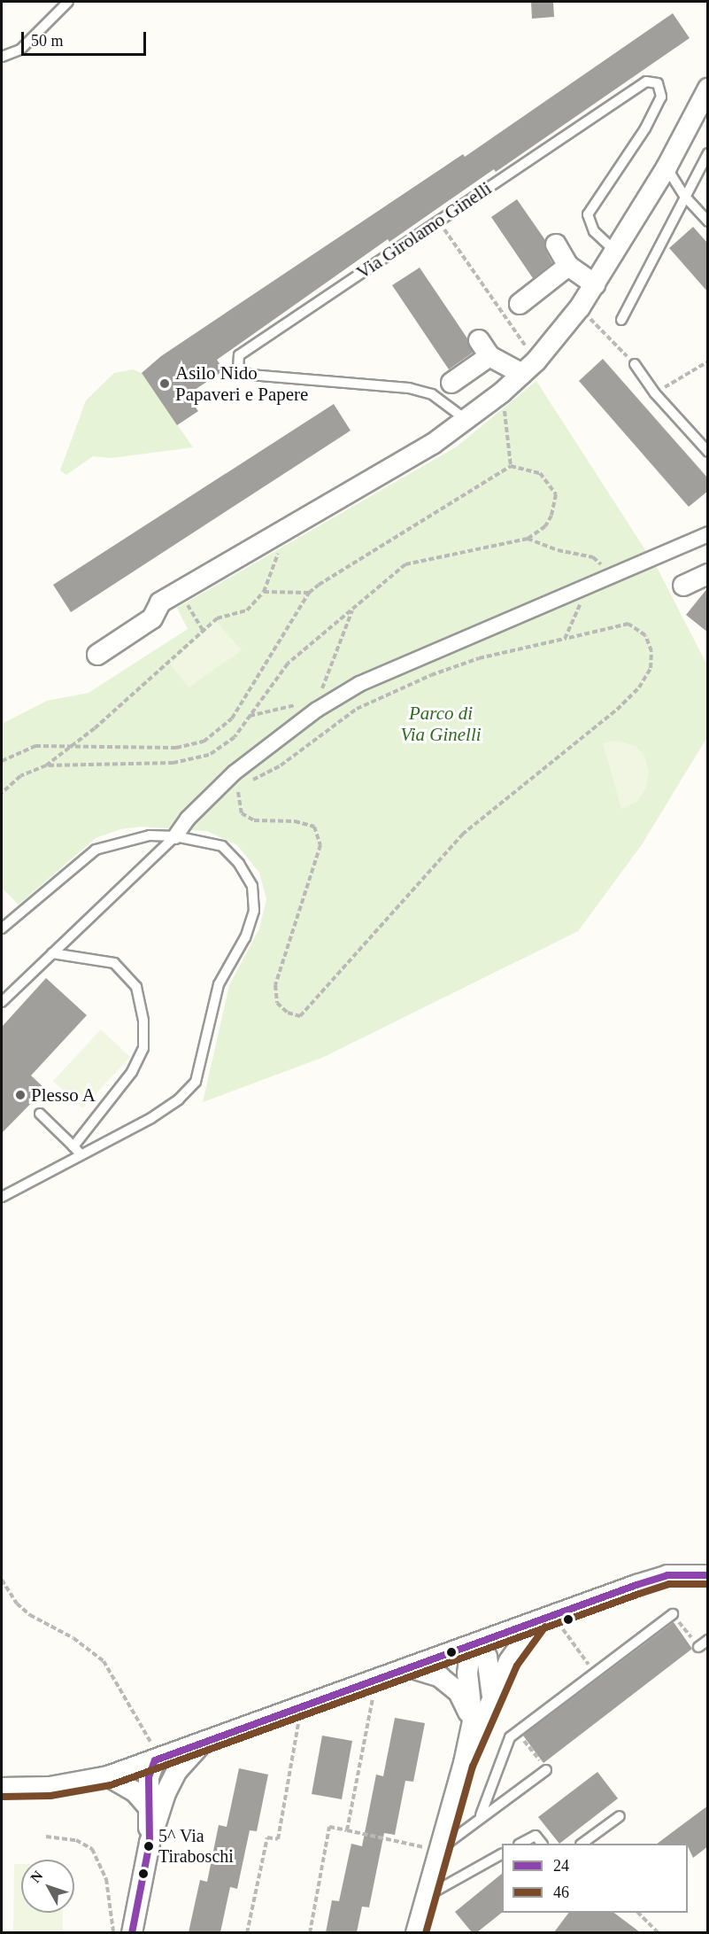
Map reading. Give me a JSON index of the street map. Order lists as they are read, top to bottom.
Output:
{
  "streets": {
    "lane": ["Via Girolamo Ginelli"]
  },
  "parks": ["Parco di Via Ginelli"],
  "places": ["Asilo Nido Papaveri e Papere", "Plesso A", "5^ Via Tiraboschi"],
  "lines": ["transit line 24", "transit line 46"],
  "legend": ["24", "46"],
  "scale_bar": "50 m",
  "north": "top left"
}
